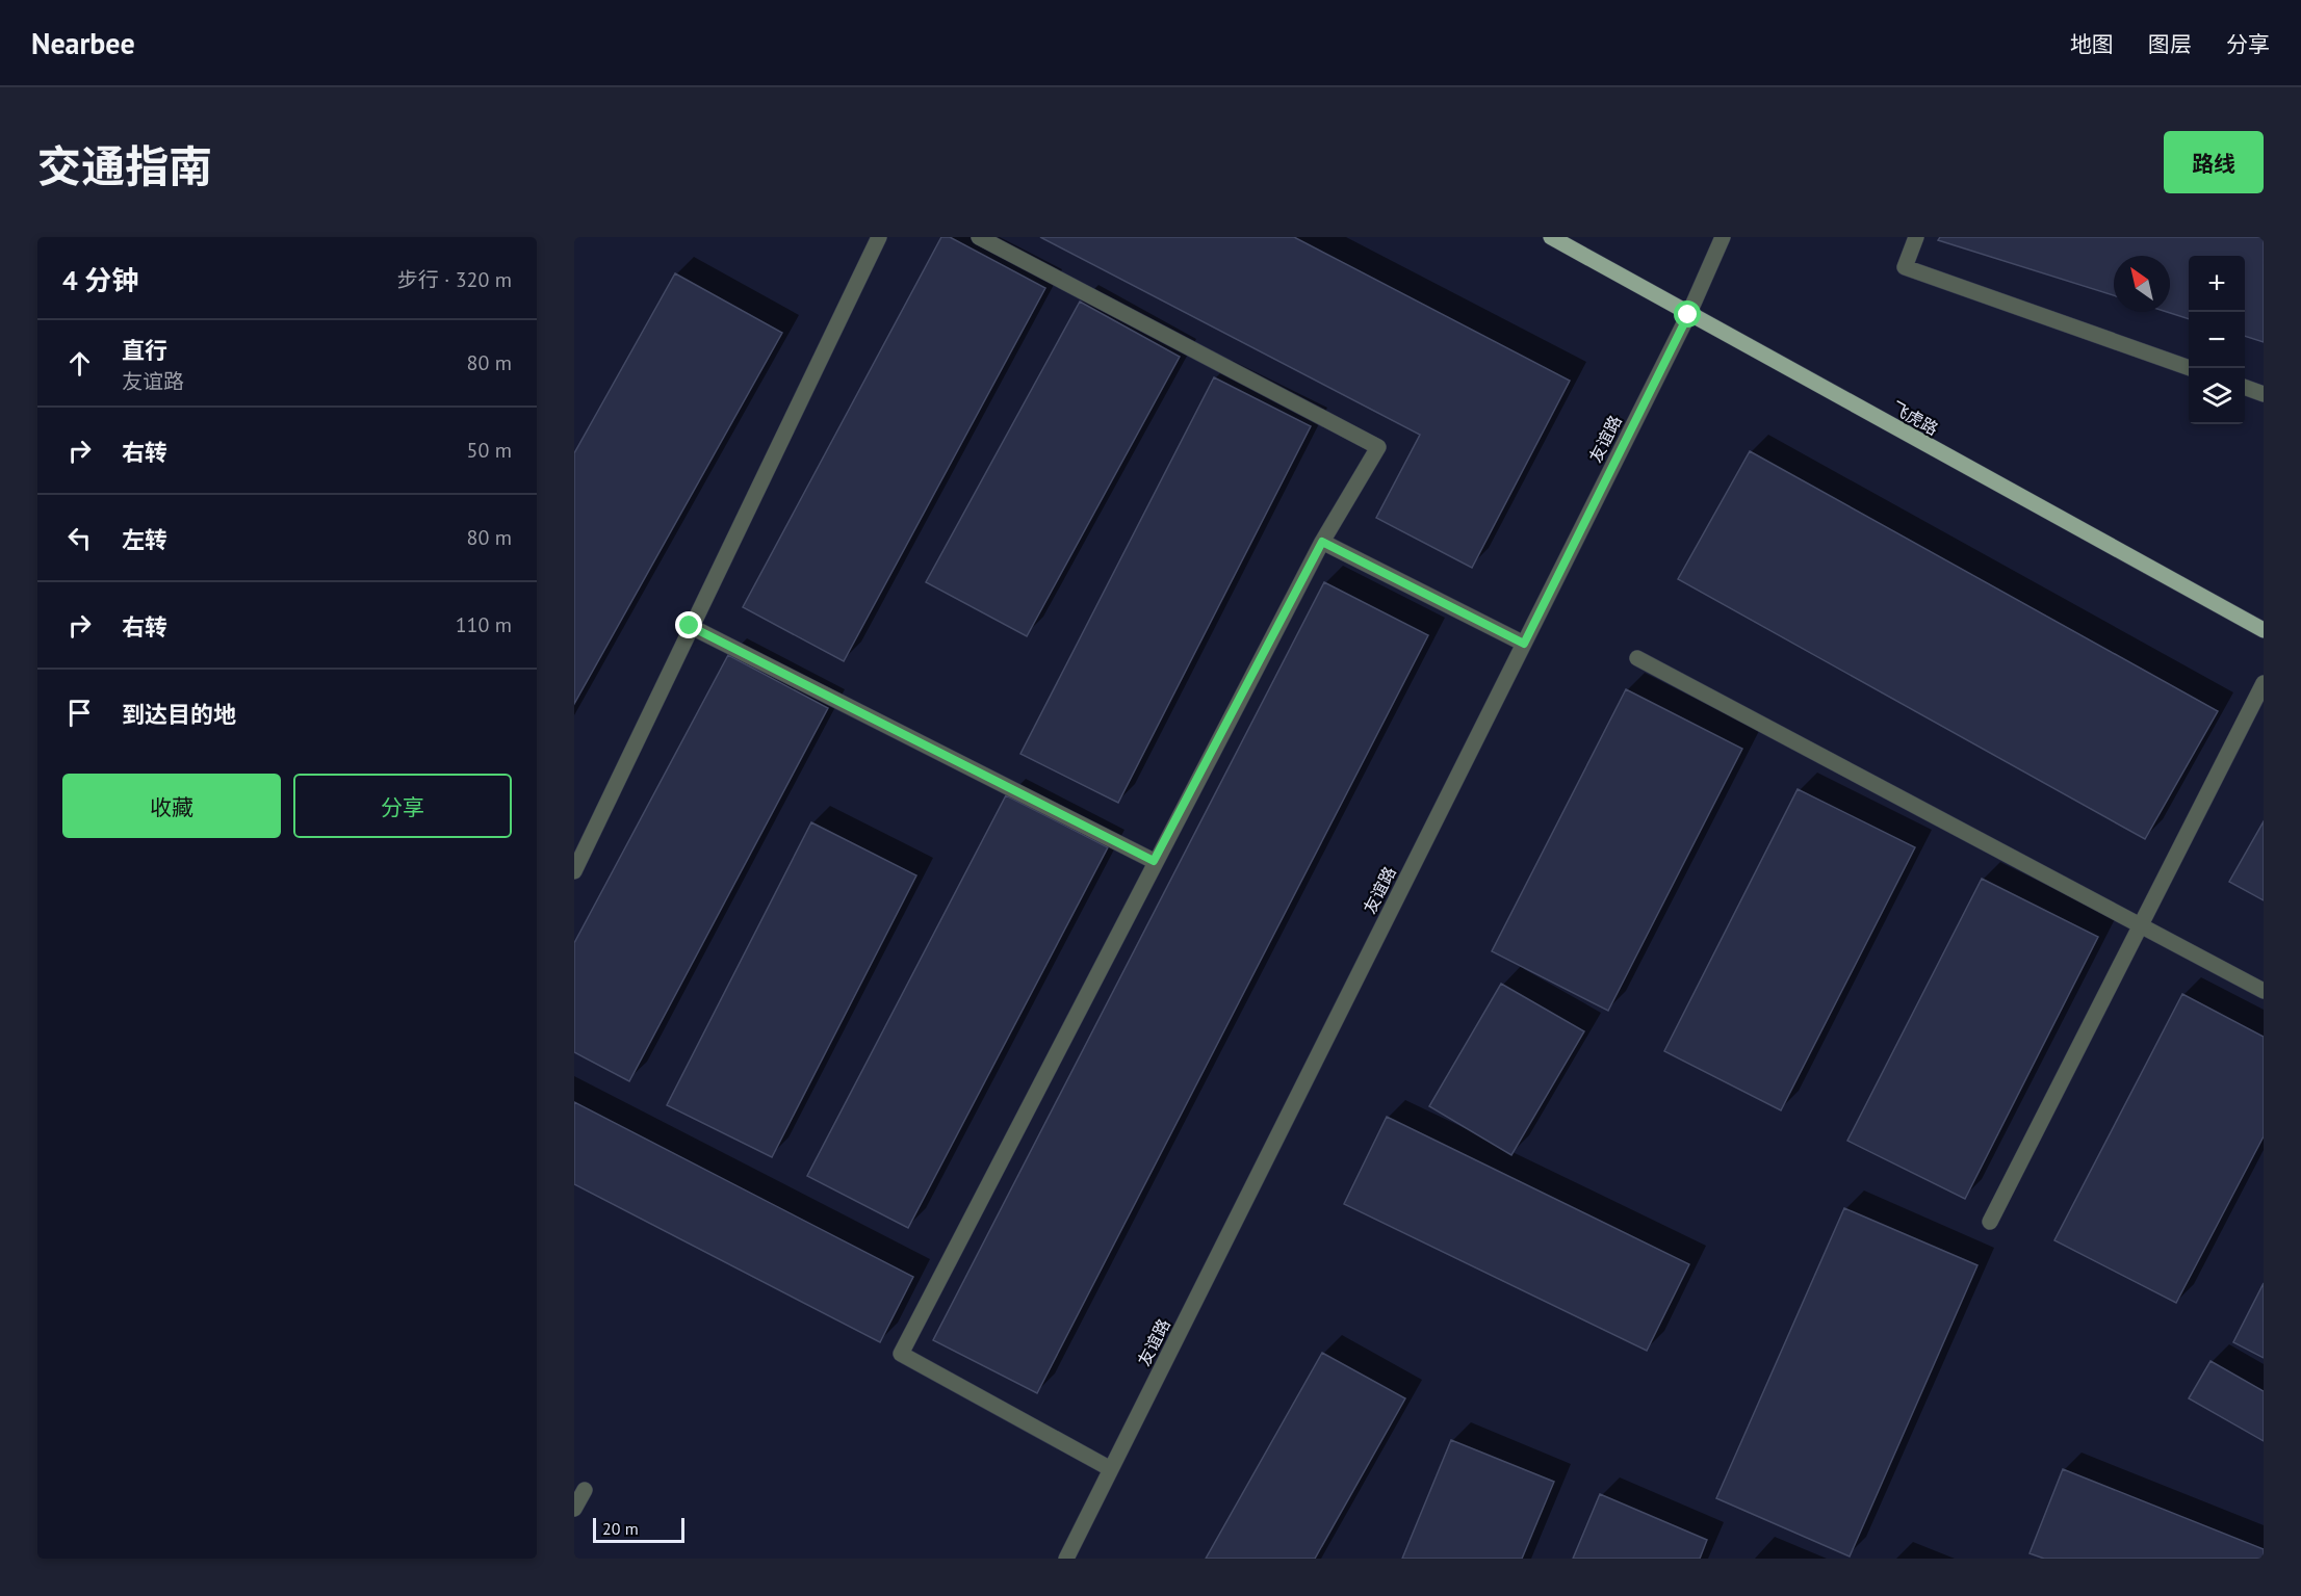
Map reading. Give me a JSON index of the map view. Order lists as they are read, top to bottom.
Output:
{
  "streets": {
    "main road": ["飞虎路"],
    "street": ["友谊路"]
  },
  "crossings": [
    ["飞虎路", "友谊路"]
  ],
  "scale_bar": "20 m",
  "north": "top left",
  "page": {
    "header": "Nearbee",
    "nav": ["地图", "图层", "分享"],
    "title": "交通指南",
    "buttons": [
      "路线",
      ["收藏", "分享"]
    ],
    "heading": ["4 分钟", "步行 · 320 m"],
    "map_buttons": ["+", "−"],
    "list": [
      ["直行", "友谊路", "80 m"],
      ["右转", "50 m"],
      ["左转", "80 m"],
      ["右转", "110 m"],
      "到达目的地"
    ],
    "scale": "20 m"
  }
}
